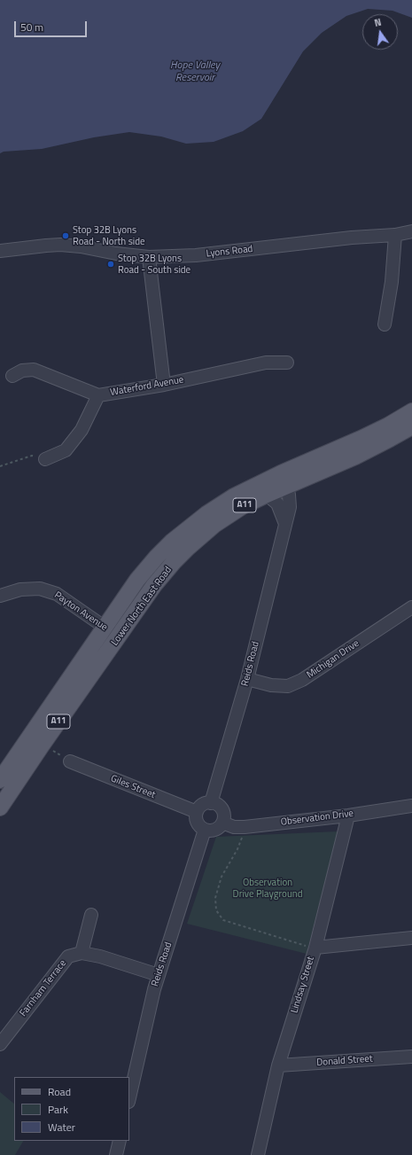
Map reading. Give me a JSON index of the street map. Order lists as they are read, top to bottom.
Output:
{
  "streets": {
    "main road": ["A11", "Lower North East Road"],
    "street": [
      "Lyons Road",
      "Waterford Avenue",
      "Payton Avenue",
      "Michigan Drive",
      "Reids Road",
      "Giles Street",
      "Observation Drive",
      "Lindsay Street",
      "Farnham Terrace",
      "Donald Street"
    ]
  },
  "crossings": [
    ["Lower North East Road", "Payton Avenue"],
    ["Lower North East Road", "Reids Road"],
    ["Michigan Drive", "Reids Road"],
    ["Reids Road", "Giles Street"],
    ["Reids Road", "Observation Drive"],
    ["Giles Street", "Observation Drive"],
    ["Observation Drive", "Lindsay Street"],
    ["Lindsay Street", "Donald Street"]
  ],
  "water": ["Hope Valley Reservoir"],
  "parks": ["Observation Drive Playground"],
  "places": ["Stop 32B Lyons Road - North side", "Stop 32B Lyons Road - South side"],
  "legend": ["Road", "Park", "Water"],
  "scale_bar": "50 m",
  "north": "top"
}
